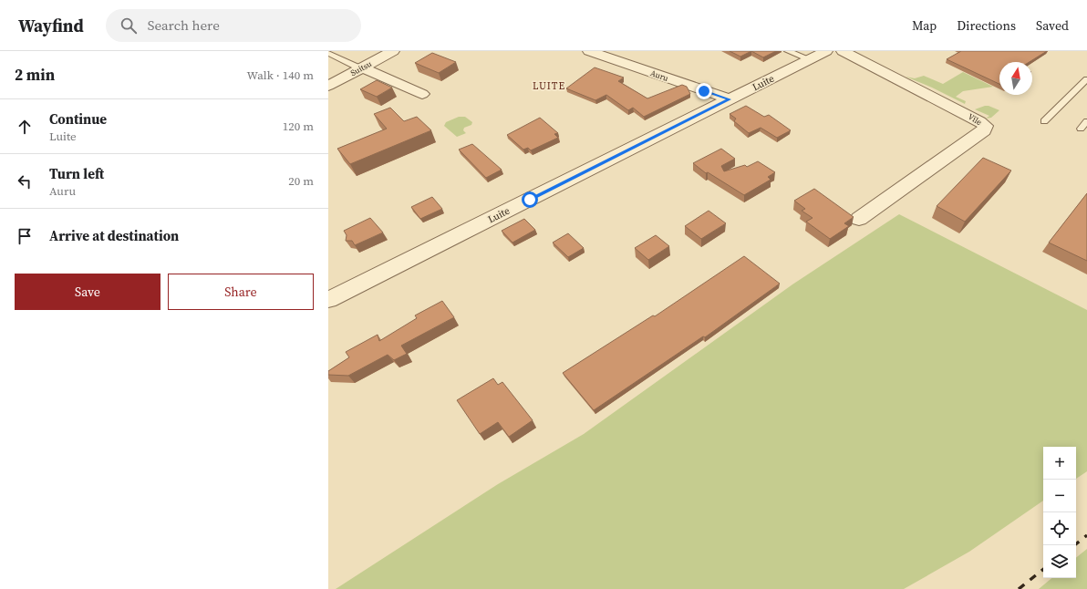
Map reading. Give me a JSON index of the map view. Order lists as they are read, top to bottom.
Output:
{
  "streets": {
    "street": [
      "Suitsu",
      "Auru",
      "Luite",
      "Vile"
    ]
  },
  "crossings": [
    ["Auru", "Luite"]
  ],
  "districts": ["LUITE"],
  "north": "top",
  "page": {
    "header": "Wayfind",
    "search": "Search here",
    "nav": ["Map", "Directions", "Saved"],
    "heading": ["2 min", "Walk · 140 m"],
    "list": [
      ["Continue", "Luite", "120 m"],
      ["Turn left", "Auru", "20 m"],
      "Arrive at destination"
    ],
    "buttons": ["Save", "Share"],
    "map_buttons": ["+", "−"]
  }
}
